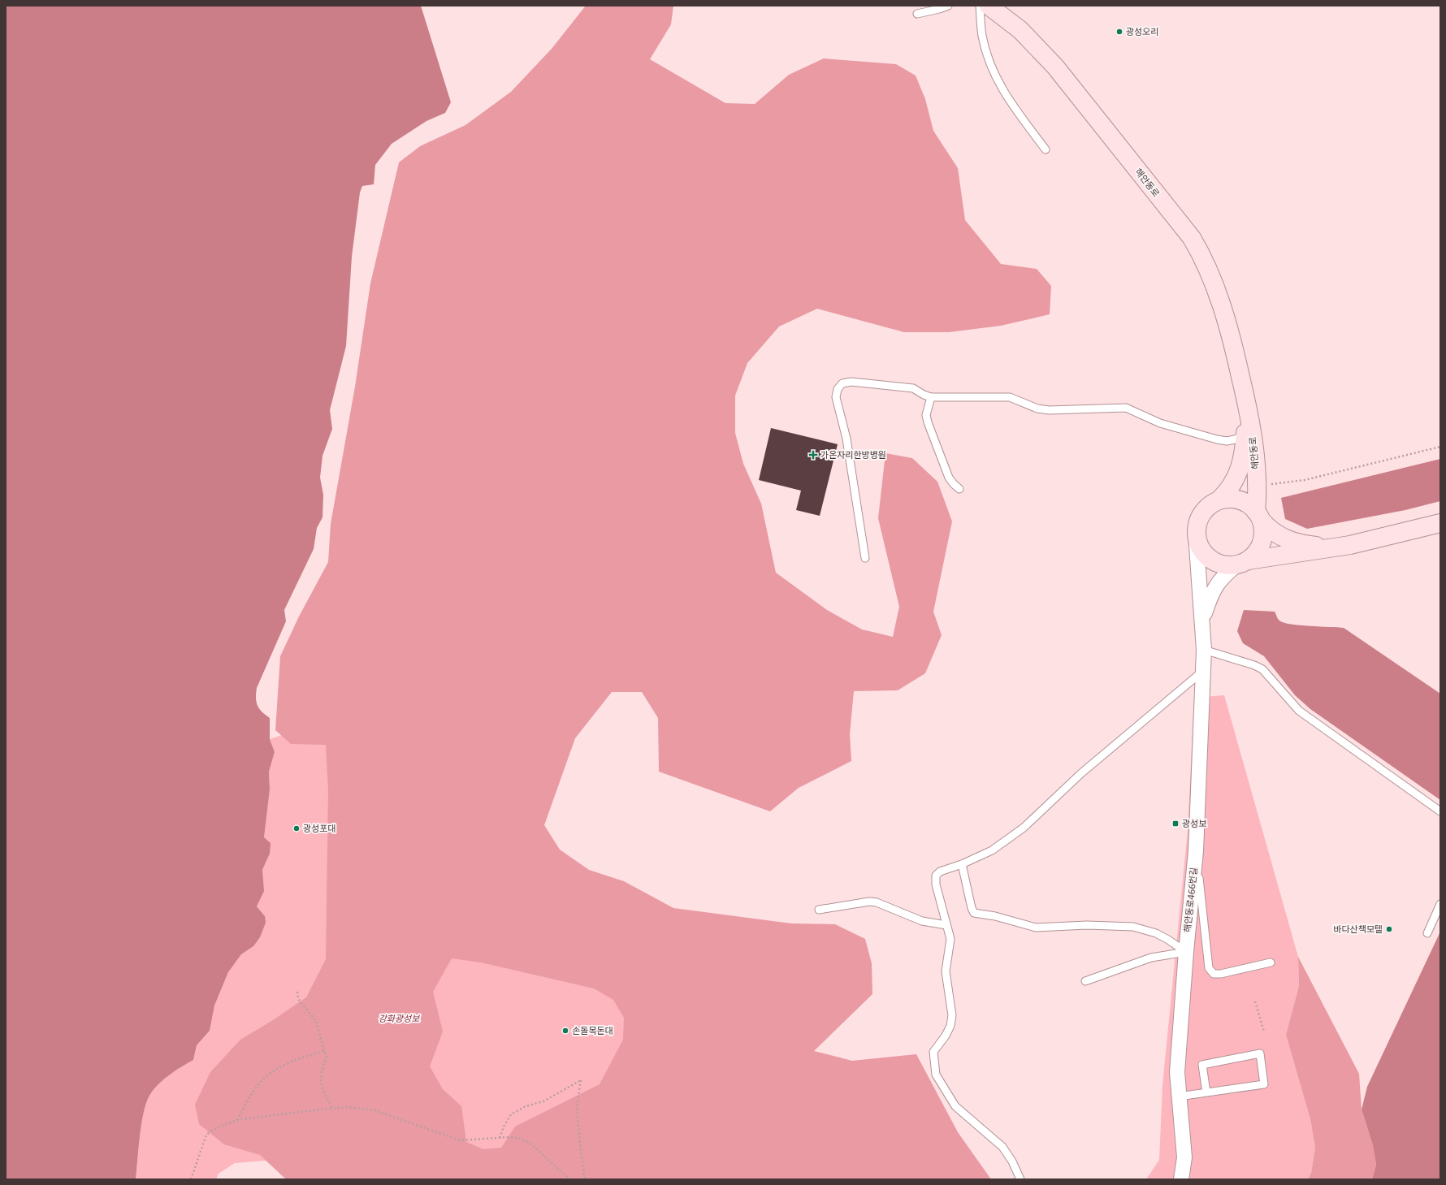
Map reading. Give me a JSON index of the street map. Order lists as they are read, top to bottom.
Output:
{
  "streets": {
    "main road": ["해안동로"],
    "street": ["해안동로466번길"]
  },
  "crossings": [
    ["해안동로", "해안동로466번길"]
  ],
  "parks": ["강화광성보"],
  "places": {
    "other": [
      "광성오리",
      "광성포대",
      "바다산책모텔",
      "손돌목돈대"
    ],
    "health": ["가온자리한방병원"],
    "transit": ["광성보"]
  }
}
